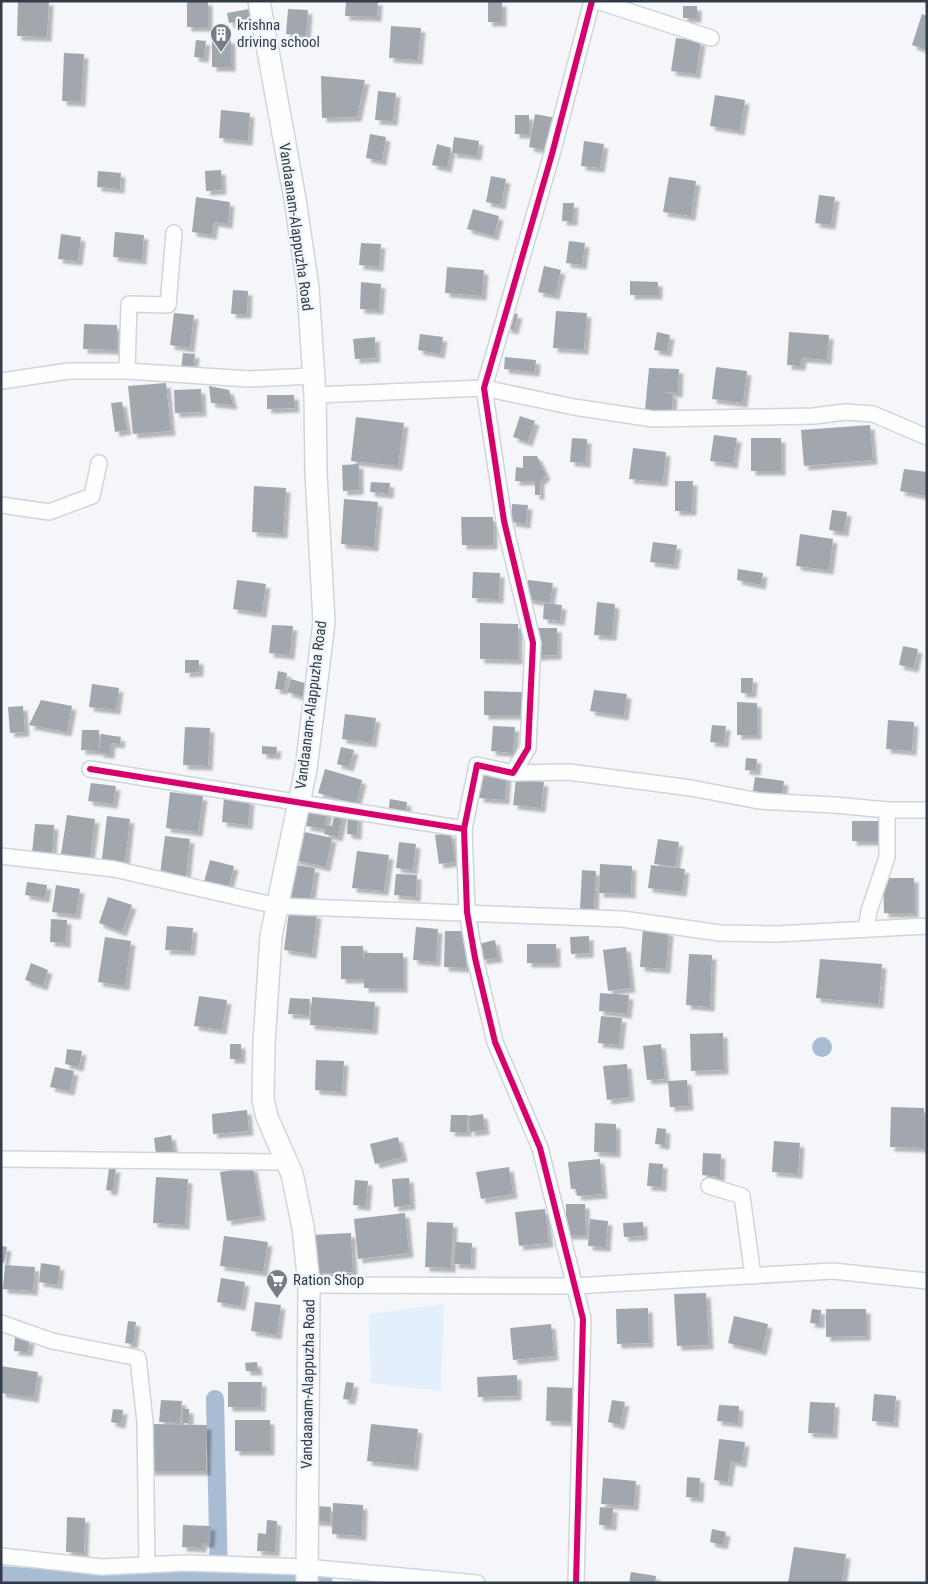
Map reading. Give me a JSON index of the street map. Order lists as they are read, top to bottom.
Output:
{
  "streets": {
    "main road": ["Vandaanam-Alappuzha Road"]
  },
  "places": {
    "building": ["krishna driving school"],
    "supermarket": ["Ration Shop"]
  }
}
